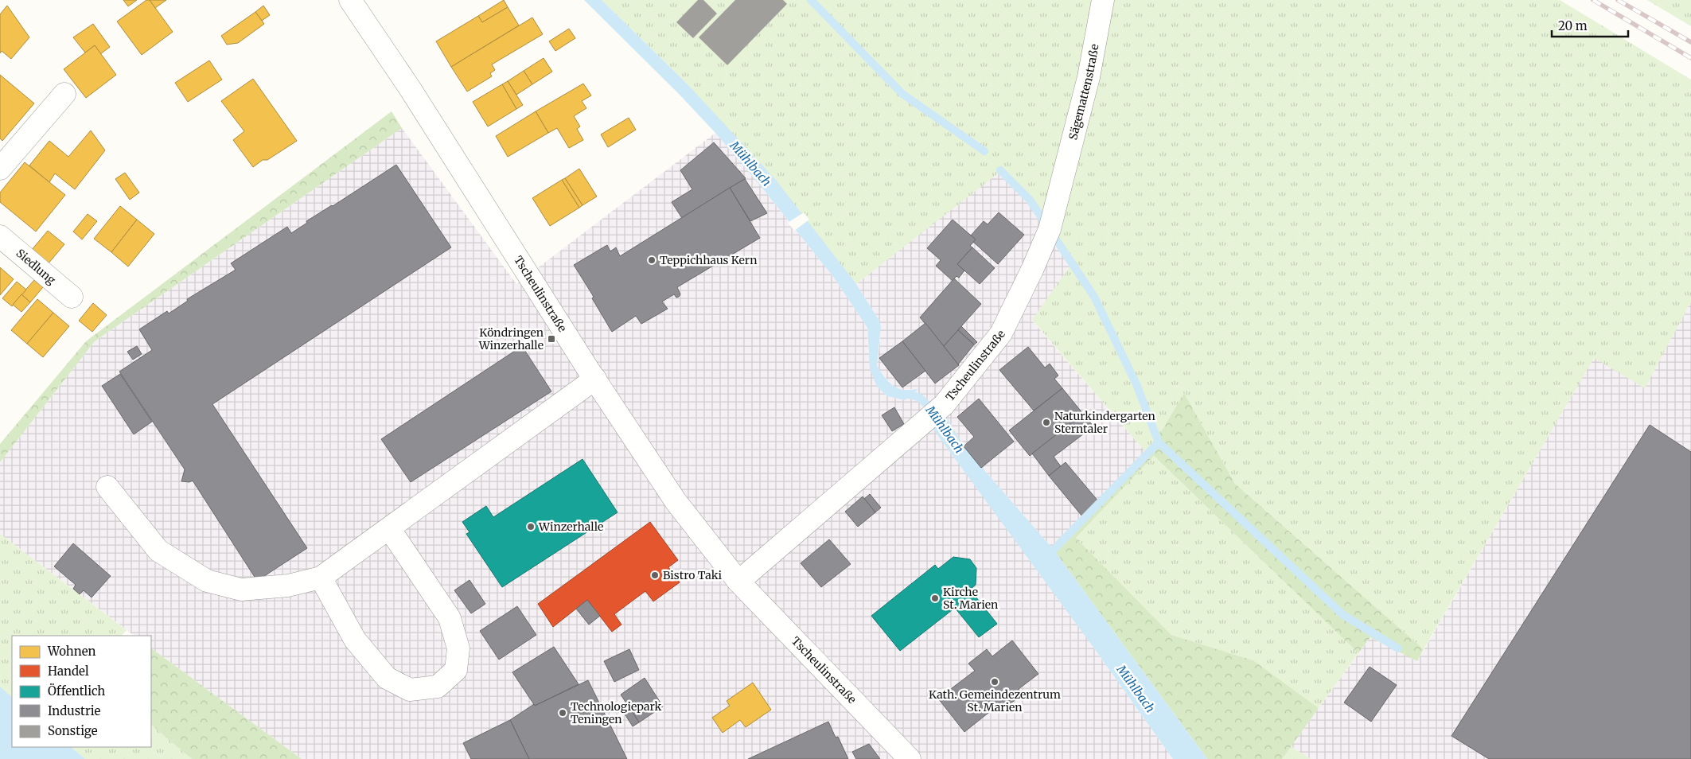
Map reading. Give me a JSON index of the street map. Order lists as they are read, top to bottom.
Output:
{
  "streets": {
    "street": ["Sägemattenstraße", "Siedlung", "Tscheulinstraße"]
  },
  "crossings": [
    ["Sägemattenstraße", "Tscheulinstraße"]
  ],
  "water": ["Mühlbach"],
  "places": {
    "other": [
      "Teppichhaus Kern",
      "Naturkindergarten Sterntaler",
      "Winzerhalle",
      "Bistro Taki",
      "Kirche St. Marien",
      "Kath. Gemeindezentrum St. Marien",
      "Technologiepark Teningen"
    ],
    "transit": ["Köndringen Winzerhalle"]
  },
  "legend": [
    "Wohnen",
    "Handel",
    "Öffentlich",
    "Industrie",
    "Sonstige"
  ],
  "scale_bar": "20 m"
}
